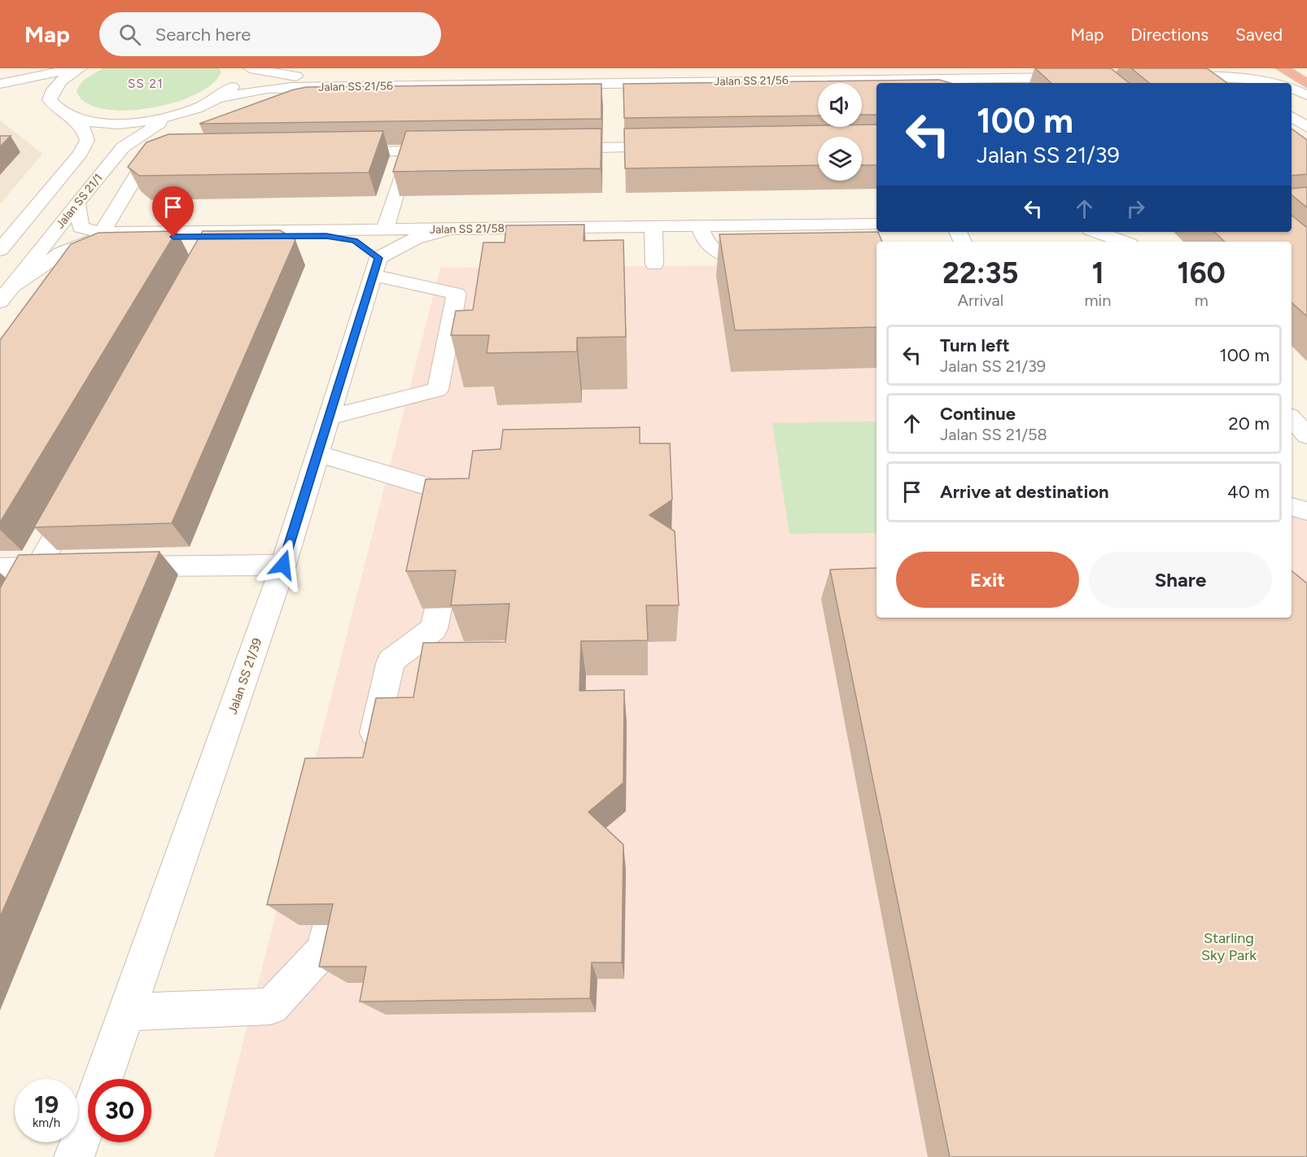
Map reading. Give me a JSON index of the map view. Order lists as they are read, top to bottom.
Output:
{
  "streets": {
    "street": [
      "Jalan SS 21/56",
      "Jalan SS 21/1",
      "Jalan SS 21/58",
      "Jalan SS 21/39"
    ]
  },
  "crossings": [
    ["Jalan SS 21/1", "Jalan SS 21/58"],
    ["Jalan SS 21/58", "Jalan SS 21/39"]
  ],
  "districts": ["SS 21"],
  "parks": ["Starling Sky Park"],
  "page": {
    "header": "Map",
    "search": "Search here",
    "nav": ["Map", "Directions", "Saved"],
    "turn": ["100 m", "Jalan SS 21/39"],
    "eta": [
      "22:35",
      "Arrival",
      "1",
      "min",
      "160",
      "m"
    ],
    "list": [
      {
        "name": "Turn left",
        "note": "Jalan SS 21/39",
        "value": "100 m"
      },
      {
        "name": "Continue",
        "note": "Jalan SS 21/58",
        "value": "20 m"
      },
      {
        "name": "Arrive at destination",
        "value": "40 m"
      }
    ],
    "buttons": ["Exit", "Share"],
    "speed": "19 km/h",
    "limit": "30"
  }
}
